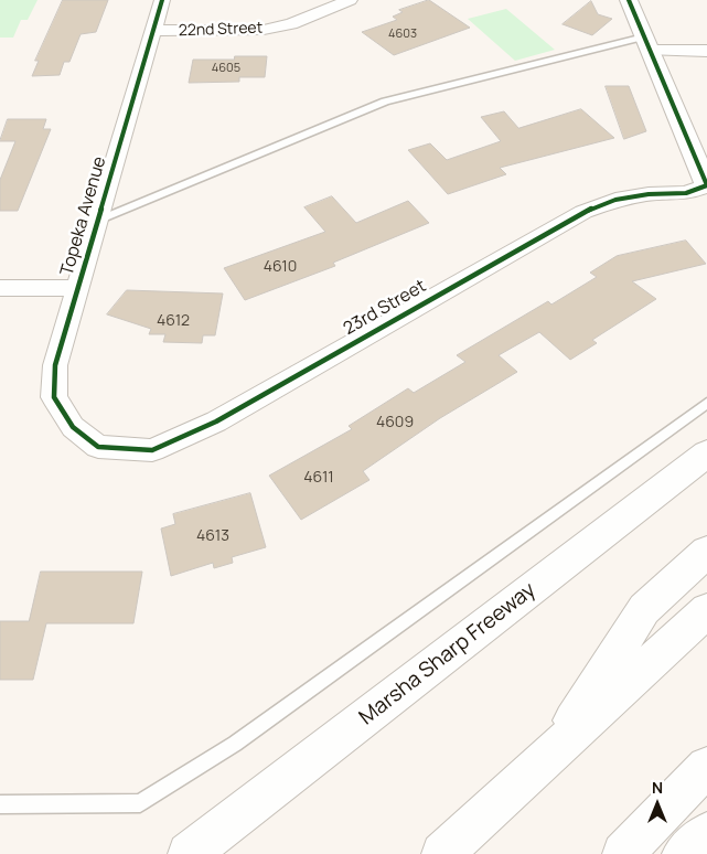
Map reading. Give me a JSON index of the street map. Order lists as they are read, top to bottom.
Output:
{
  "streets": {
    "main road": ["Marsha Sharp Freeway"],
    "street": ["22nd Street", "Topeka Avenue", "23rd Street"]
  },
  "crossings": [
    ["22nd Street", "Topeka Avenue"],
    ["Topeka Avenue", "23rd Street"]
  ],
  "house_numbers": [
    "4603",
    "4605",
    "4610",
    "4612",
    "4609",
    "4611",
    "4613"
  ],
  "north": "top"
}
